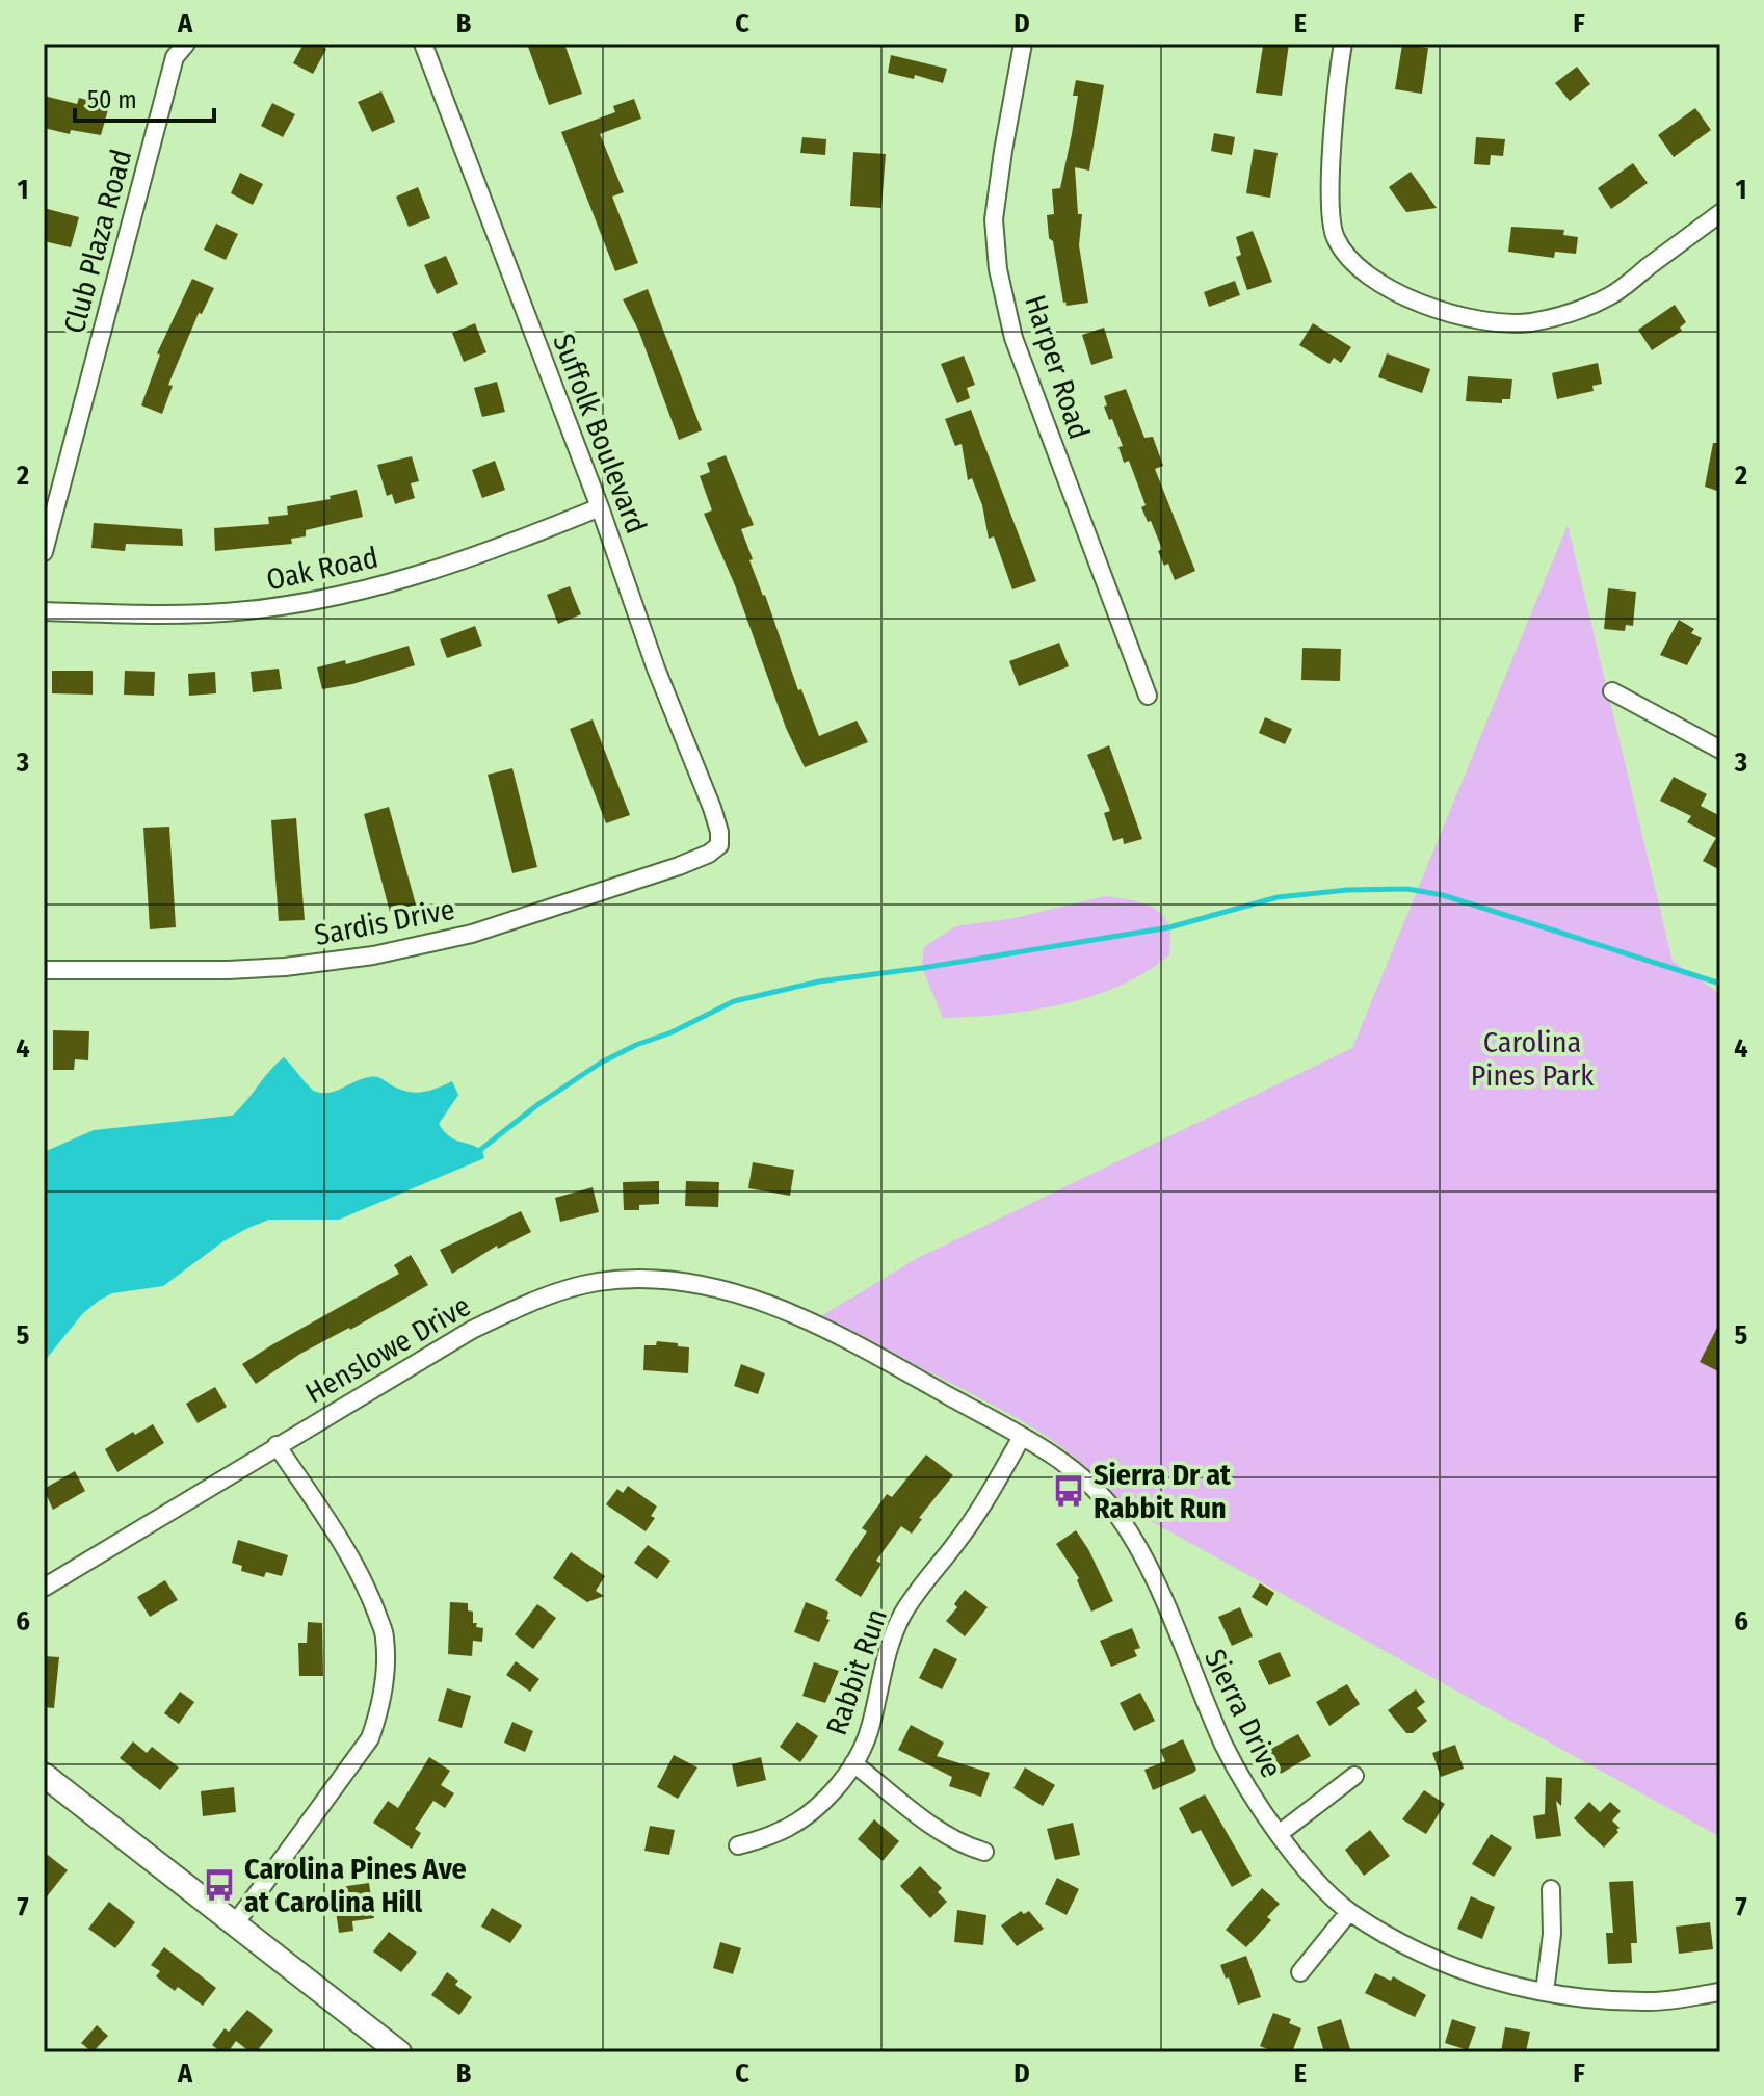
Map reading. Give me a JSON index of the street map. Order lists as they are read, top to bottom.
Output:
{
  "streets": {
    "street": [
      "Club Plaza Road",
      "Harper Road",
      "Suffolk Boulevard",
      "Oak Road",
      "Sardis Drive",
      "Henslowe Drive",
      "Rabbit Run",
      "Sierra Drive"
    ]
  },
  "crossings": [
    ["Suffolk Boulevard", "Oak Road"],
    ["Suffolk Boulevard", "Sardis Drive"],
    ["Henslowe Drive", "Sierra Drive"],
    ["Rabbit Run", "Sierra Drive"]
  ],
  "parks": ["Carolina Pines Park"],
  "places": {
    "bus stop": ["Sierra Dr at Rabbit Run", "Carolina Pines Ave at Carolina Hill"]
  },
  "scale_bar": "50 m",
  "grid": {
    "columns": [
      "A",
      "B",
      "C",
      "D",
      "E",
      "F"
    ],
    "rows": [
      "1",
      "2",
      "3",
      "4",
      "5",
      "6",
      "7"
    ]
  }
}
